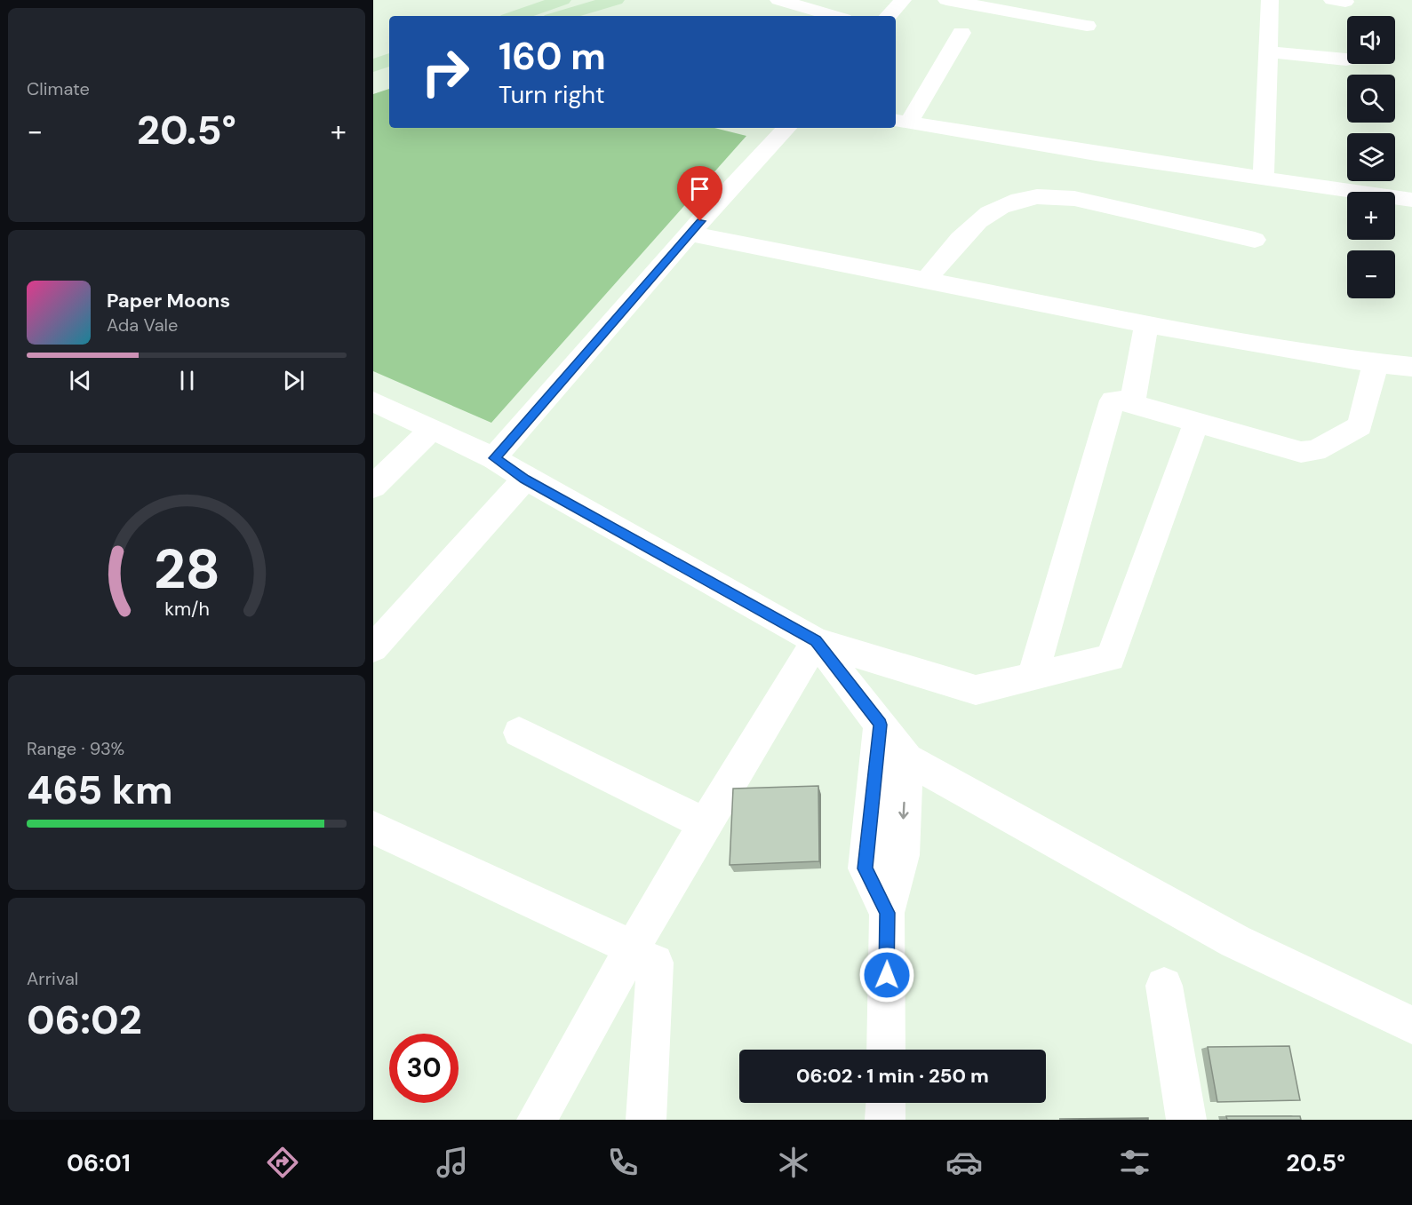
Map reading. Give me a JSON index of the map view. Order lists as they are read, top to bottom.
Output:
{
  "page": {
    "tile": [
      "Climate",
      ["Range · 93%", "465 km"],
      ["Arrival", "06:02"]
    ],
    "map_buttons": ["+", "−"],
    "turn": ["160 m", "Turn right"],
    "heat": ["−", "20.5°", "+"],
    "song": ["Paper Moons", "Ada Vale"],
    "limit": "30",
    "trip": "06:02 · 1 min · 250 m",
    "tabs": ["06:01", "20.5°"],
    "gauge": ["28", "km/h"]
  }
}
